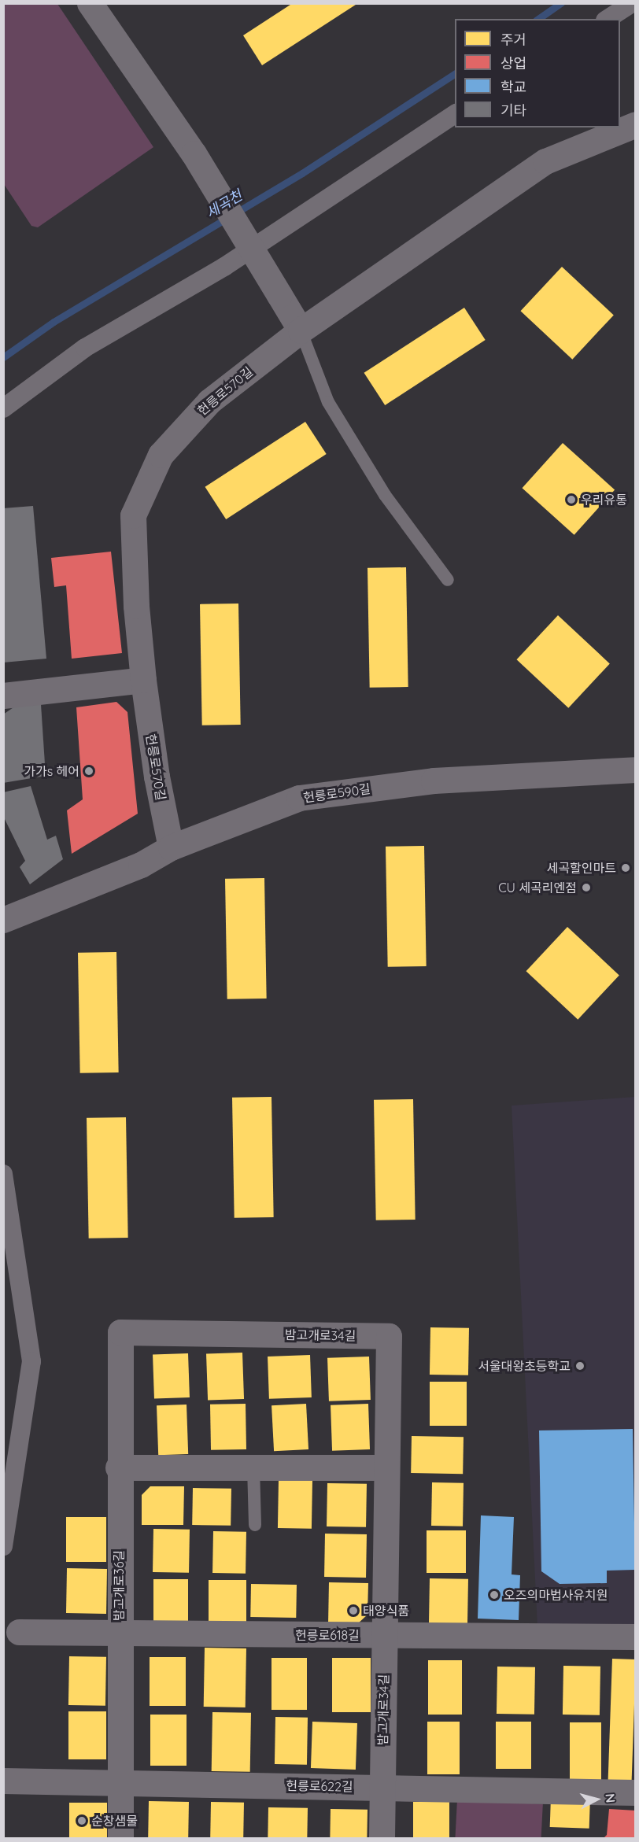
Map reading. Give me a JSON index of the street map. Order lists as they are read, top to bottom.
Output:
{
  "streets": {
    "street": [
      "헌릉로570길",
      "헌릉로590길",
      "밤고개로34길",
      "밤고개로36길",
      "헌릉로618길",
      "헌릉로622길"
    ]
  },
  "crossings": [
    ["헌릉로570길", "헌릉로590길"],
    ["밤고개로34길", "밤고개로36길"],
    ["밤고개로34길", "헌릉로618길"],
    ["밤고개로34길", "헌릉로622길"],
    ["밤고개로36길", "헌릉로618길"],
    ["밤고개로36길", "헌릉로622길"]
  ],
  "water": ["세곡천"],
  "places": [
    "우리유통",
    "가가s 헤어",
    "세곡할인마트",
    "CU 세곡리엔점",
    "서울대왕초등학교",
    "오즈의마법사유치원",
    "태양식품",
    "순창샘물"
  ],
  "legend": [
    "주거",
    "상업",
    "학교",
    "기타"
  ],
  "north": "right"
}
